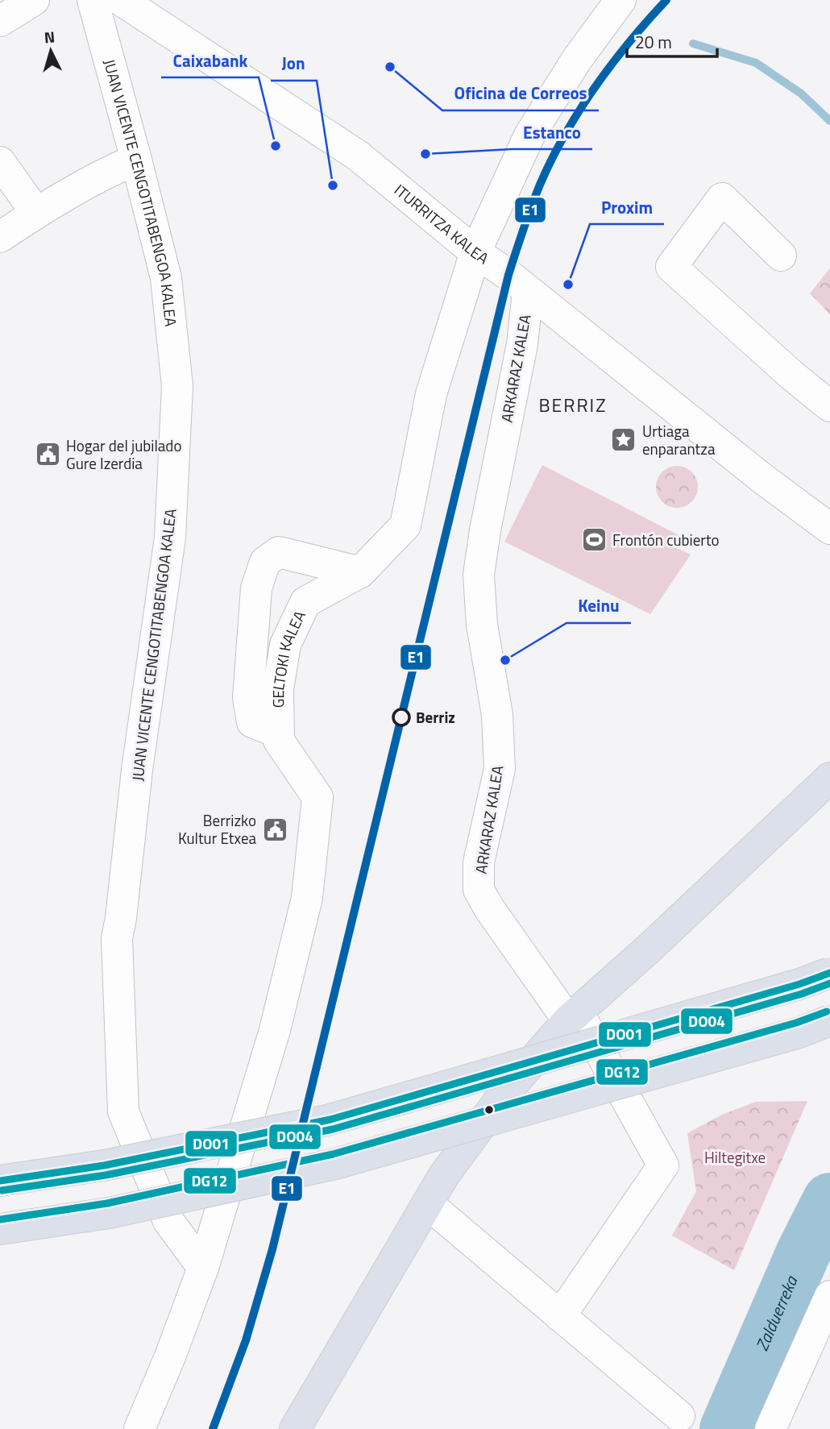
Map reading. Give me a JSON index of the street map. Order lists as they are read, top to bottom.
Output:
{
  "streets": {
    "street": [
      "JUAN VICENTE CENGOTITABENGOA KALEA",
      "ITURRITZA KALEA",
      "ARKARAZ KALEA",
      "GELTOKI KALEA"
    ]
  },
  "crossings": [
    ["JUAN VICENTE CENGOTITABENGOA KALEA", "GELTOKI KALEA"],
    ["ITURRITZA KALEA", "ARKARAZ KALEA"],
    ["ITURRITZA KALEA", "GELTOKI KALEA"]
  ],
  "districts": ["BERRIZ"],
  "water": ["Zalduerreka"],
  "parks": ["Hiltegitxe"],
  "places": {
    "other": [
      "Oficina de Correos",
      "Caixabank",
      "Estanco",
      "Jon",
      "Proxim",
      "Keinu",
      "Berriz"
    ],
    "place": ["Urtiaga enparantza"],
    "public building": ["Hogar del jubilado Gure Izerdia", "Berrizko Kultur Etxea"],
    "sports": ["Frontón cubierto"]
  },
  "lines": [
    "transit line E1",
    "transit line DO01",
    "transit line DO04",
    "transit line DG12"
  ],
  "scale_bar": "20 m",
  "north": "top"
}
